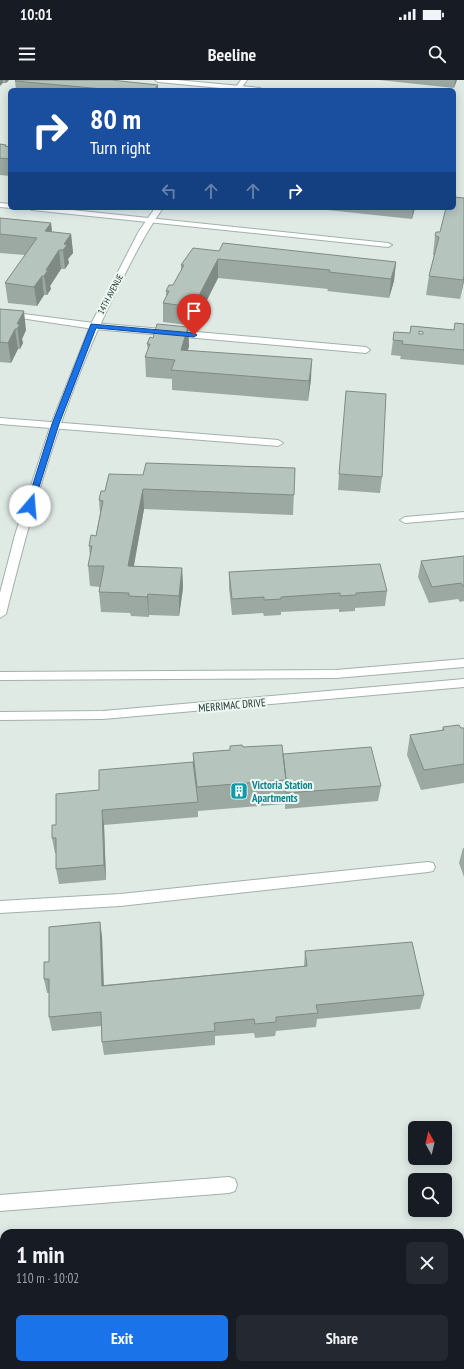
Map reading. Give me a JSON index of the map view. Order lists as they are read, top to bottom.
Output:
{
  "streets": {
    "street": ["14TH AVENUE", "MERRIMAC DRIVE"]
  },
  "places": {
    "building": ["Victoria Station Apartments"]
  },
  "north": "top",
  "page": {
    "status": "10:01",
    "header": "Beeline",
    "turn": ["80 m", "Turn right"],
    "heading": ["1 min", "110 m · 10:02"],
    "buttons": ["Exit", "Share"]
  }
}
